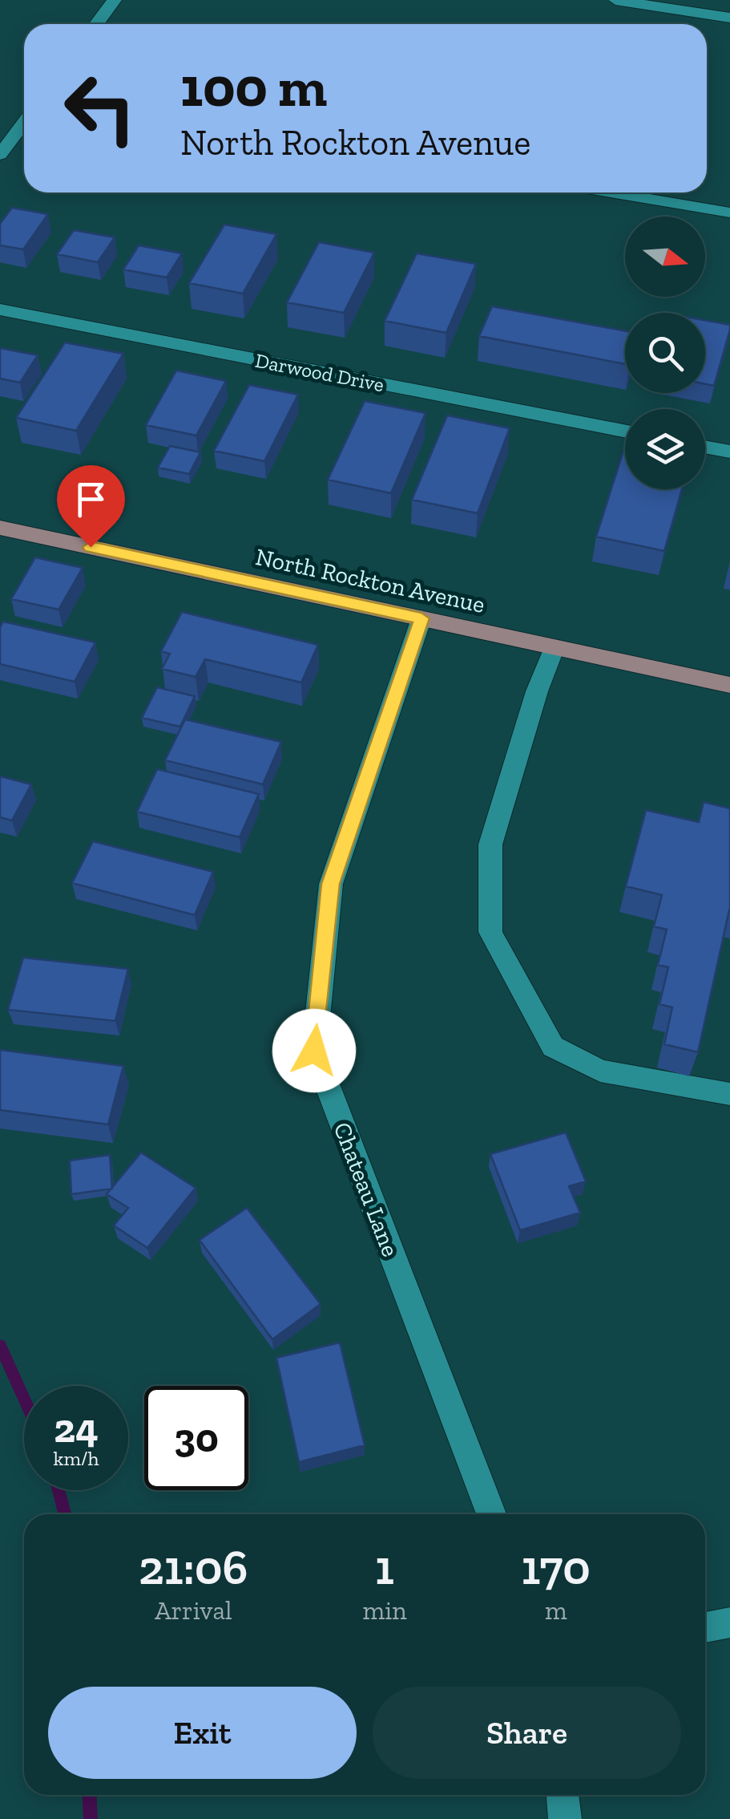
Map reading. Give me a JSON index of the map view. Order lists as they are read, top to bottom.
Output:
{
  "streets": {
    "main road": ["North Rockton Avenue"],
    "street": ["Darwood Drive", "Chateau Lane"]
  },
  "crossings": [
    ["North Rockton Avenue", "Chateau Lane"]
  ],
  "north": "right",
  "page": {
    "turn": ["100 m", "North Rockton Avenue"],
    "speed": "24 km/h",
    "limit": "30",
    "eta": [
      "21:06",
      "Arrival",
      "1",
      "min",
      "170",
      "m"
    ],
    "buttons": ["Exit", "Share"]
  }
}
